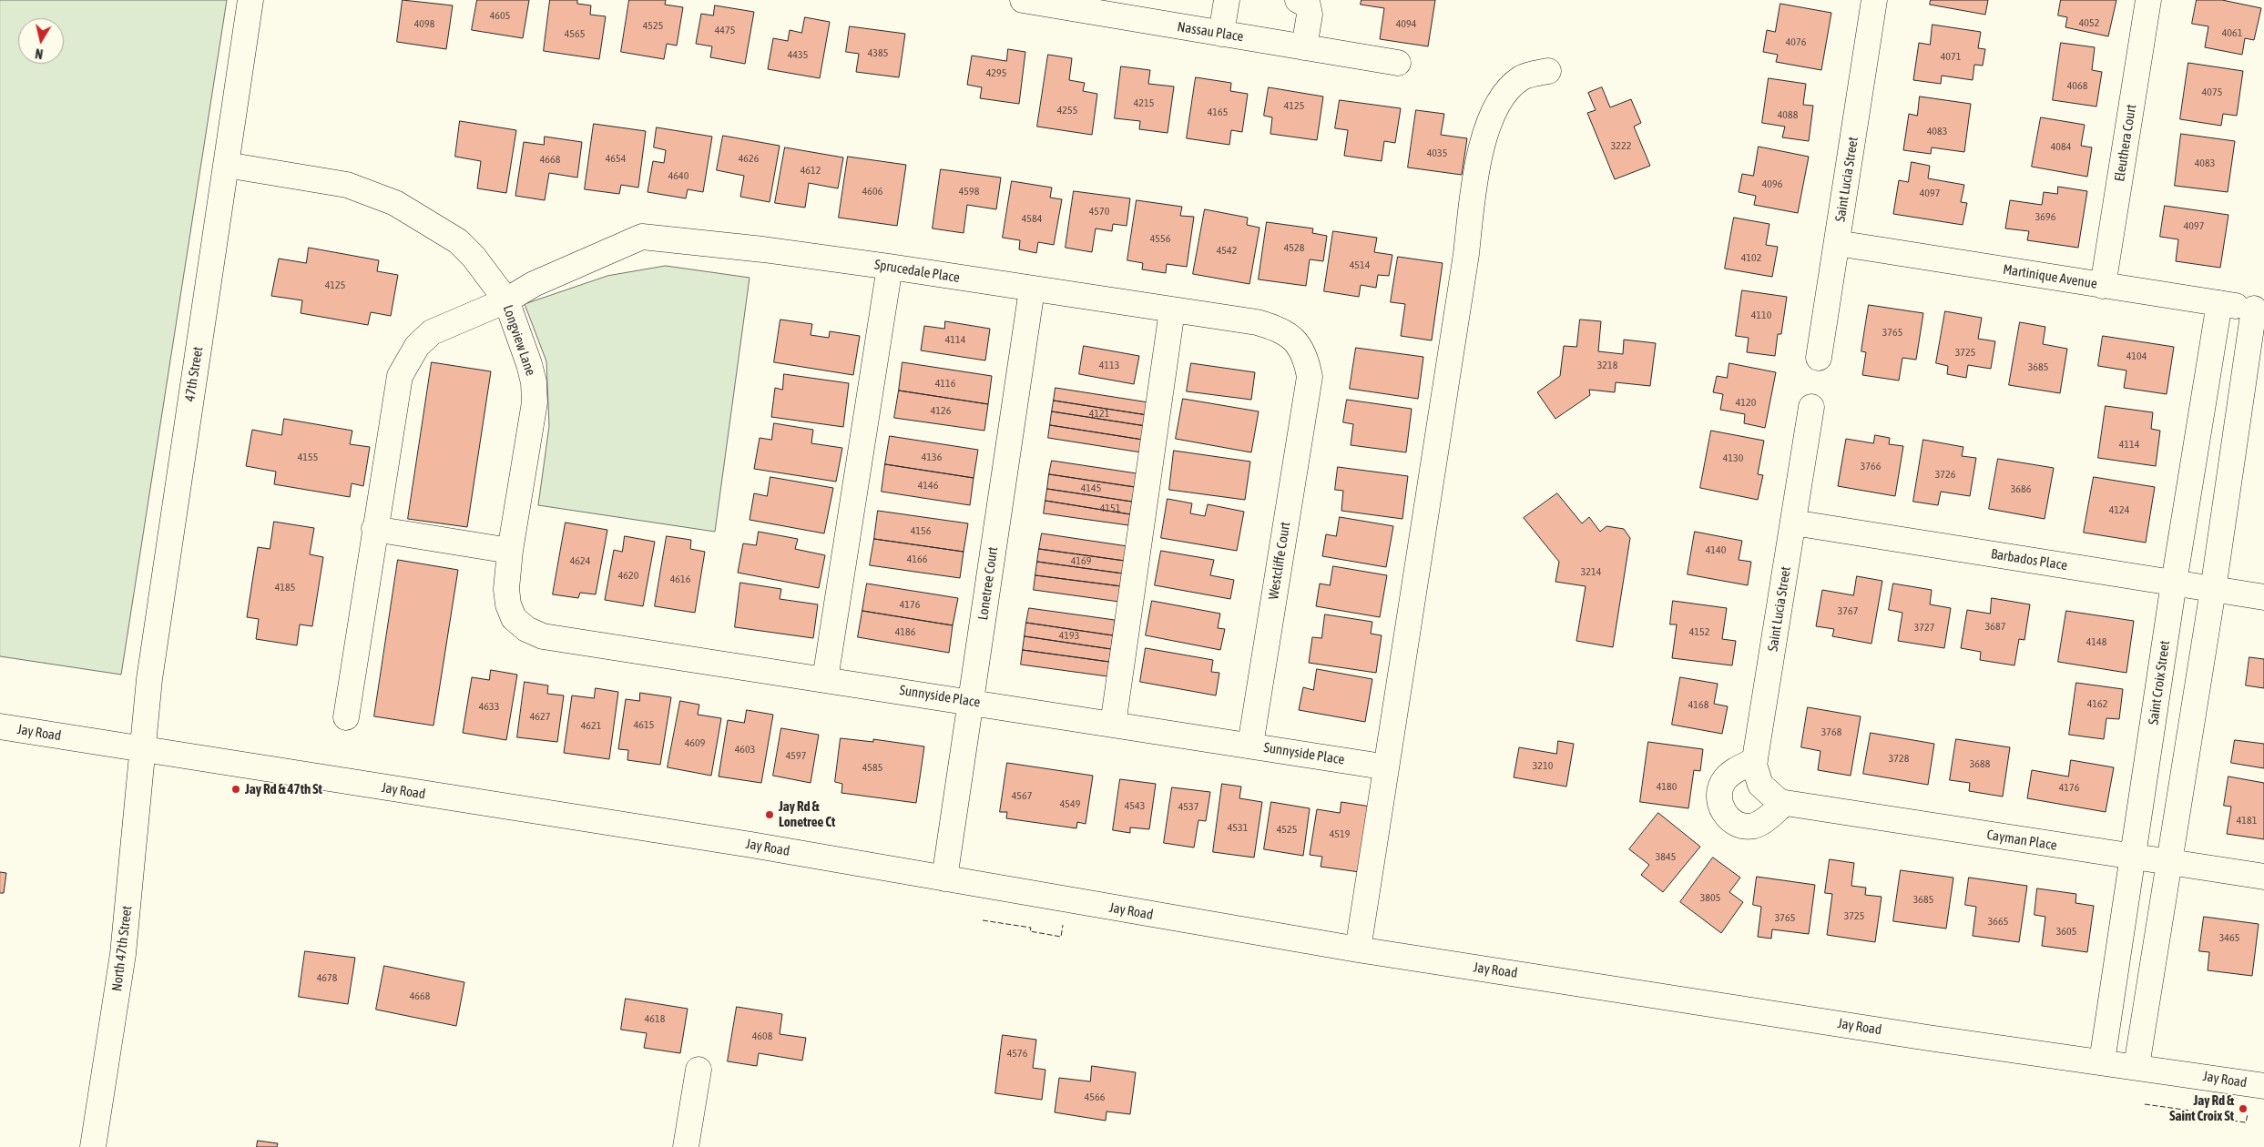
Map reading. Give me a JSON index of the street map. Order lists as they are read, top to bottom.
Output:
{
  "streets": {
    "street": [
      "Nassau Place",
      "Eleuthera Court",
      "Saint Lucia Street",
      "Sprucedale Place",
      "Martinique Avenue",
      "Longview Lane",
      "47th Street",
      "Barbados Place",
      "Westcliffe Court",
      "Lonetree Court",
      "Saint Croix Street",
      "Sunnyside Place",
      "Jay Road",
      "Cayman Place",
      "North 47th Street"
    ]
  },
  "crossings": [
    ["Eleuthera Court", "Martinique Avenue"],
    ["Saint Lucia Street", "Martinique Avenue"],
    ["Saint Lucia Street", "Barbados Place"],
    ["Saint Lucia Street", "Cayman Place"],
    ["Sprucedale Place", "Longview Lane"],
    ["Sprucedale Place", "Westcliffe Court"],
    ["Sprucedale Place", "Lonetree Court"],
    ["Martinique Avenue", "Saint Croix Street"],
    ["Longview Lane", "47th Street"],
    ["Longview Lane", "Sunnyside Place"],
    ["47th Street", "Jay Road"],
    ["47th Street", "North 47th Street"],
    ["Barbados Place", "Saint Croix Street"],
    ["Westcliffe Court", "Sunnyside Place"],
    ["Lonetree Court", "Sunnyside Place"],
    ["Lonetree Court", "Jay Road"],
    ["Saint Croix Street", "Jay Road"],
    ["Saint Croix Street", "Cayman Place"],
    ["Jay Road", "North 47th Street"]
  ],
  "places": ["Jay Rd & 47th St", "Jay Rd & Lonetree Ct", "Jay Rd & Saint Croix St"],
  "house_numbers": [
    "4605",
    "4052",
    "4098",
    "4094",
    "4525",
    "4475",
    "4061",
    "4565",
    "4076",
    "4385",
    "4435",
    "4071",
    "4295",
    "4068",
    "4075",
    "4215",
    "4125",
    "4255",
    "4165",
    "4088",
    "4083",
    "3222",
    "4084",
    "4035",
    "4654",
    "4626",
    "4668",
    "4083",
    "4612",
    "4640",
    "4096",
    "4606",
    "4598",
    "4097",
    "4570",
    "3696",
    "4584",
    "4097",
    "4556",
    "4528",
    "4542",
    "4102",
    "4514",
    "4125",
    "4110",
    "3765",
    "4114",
    "3725",
    "4104",
    "4113",
    "3218",
    "3685",
    "4116",
    "4120",
    "4126",
    "4121",
    "4114",
    "4155",
    "4136",
    "4130",
    "3766",
    "3726",
    "4146",
    "4145",
    "3686",
    "4151",
    "4124",
    "4156",
    "4140",
    "4166",
    "4624",
    "4169",
    "3214",
    "4620",
    "4616",
    "4185",
    "4176",
    "3767",
    "3687",
    "3727",
    "4186",
    "4152",
    "4193",
    "4148",
    "4162",
    "4168",
    "4633",
    "4627",
    "4615",
    "4621",
    "3768",
    "4609",
    "4603",
    "4597",
    "3728",
    "3688",
    "3210",
    "4585",
    "4180",
    "4176",
    "4567",
    "4549",
    "4543",
    "4537",
    "4181",
    "4531",
    "4525",
    "4519",
    "3845",
    "3805",
    "3685",
    "3725",
    "3765",
    "3665",
    "3605",
    "3465",
    "4678",
    "4668",
    "4618",
    "4608",
    "4576",
    "4566"
  ],
  "north": "bottom"
}
